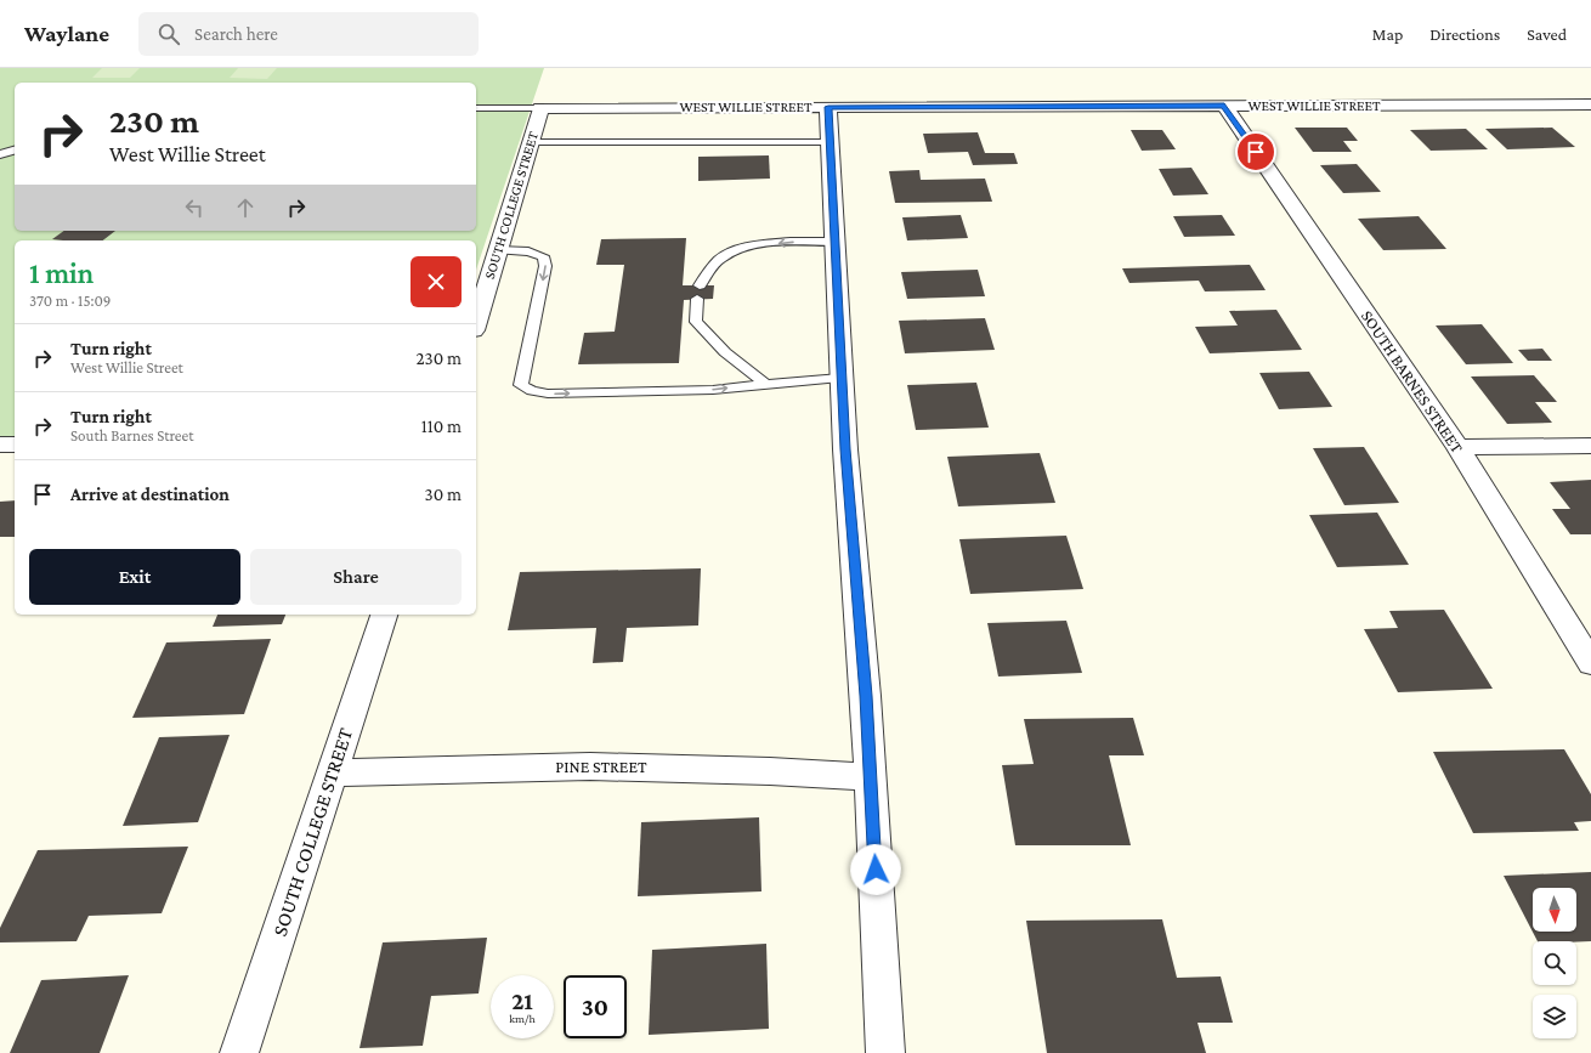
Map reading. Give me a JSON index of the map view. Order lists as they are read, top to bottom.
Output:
{
  "streets": {
    "street": [
      "WEST WILLIE STREET",
      "SOUTH COLLEGE STREET",
      "SOUTH BARNES STREET",
      "PINE STREET"
    ]
  },
  "crossings": [
    ["WEST WILLIE STREET", "SOUTH COLLEGE STREET"],
    ["WEST WILLIE STREET", "SOUTH BARNES STREET"],
    ["SOUTH COLLEGE STREET", "PINE STREET"]
  ],
  "north": "bottom",
  "page": {
    "header": "Waylane",
    "search": "Search here",
    "nav": ["Map", "Directions", "Saved"],
    "turn": ["230 m", "West Willie Street"],
    "heading": ["1 min", "370 m · 15:09"],
    "list": [
      {
        "name": "Turn right",
        "note": "West Willie Street",
        "value": "230 m"
      },
      {
        "name": "Turn right",
        "note": "South Barnes Street",
        "value": "110 m"
      },
      {
        "name": "Arrive at destination",
        "value": "30 m"
      }
    ],
    "buttons": ["Exit", "Share"],
    "speed": "21 km/h",
    "limit": "30"
  }
}
